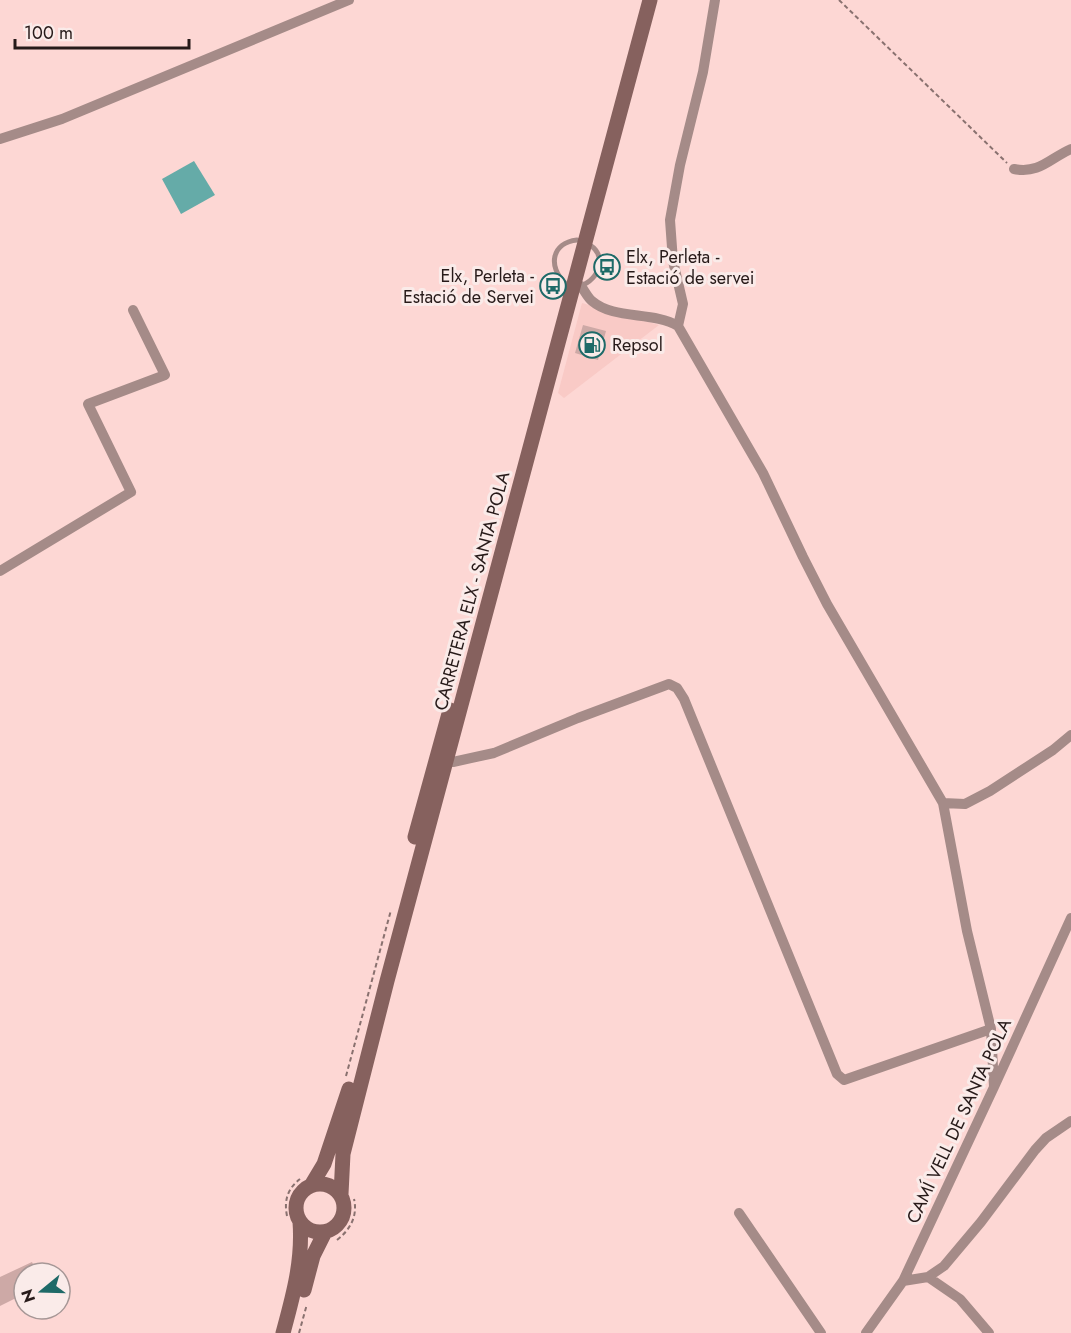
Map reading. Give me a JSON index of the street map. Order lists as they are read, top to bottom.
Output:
{
  "streets": {
    "main road": ["CARRETERA ELX - SANTA POLA"],
    "street": ["CAMÍ VELL DE SANTA POLA"]
  },
  "places": {
    "bus stop": ["Elx, Perleta - Estació de servei", "Elx, Perleta - Estació de Servei"],
    "fuel station": ["Repsol"]
  },
  "scale_bar": "100 m",
  "north": "left"
}
